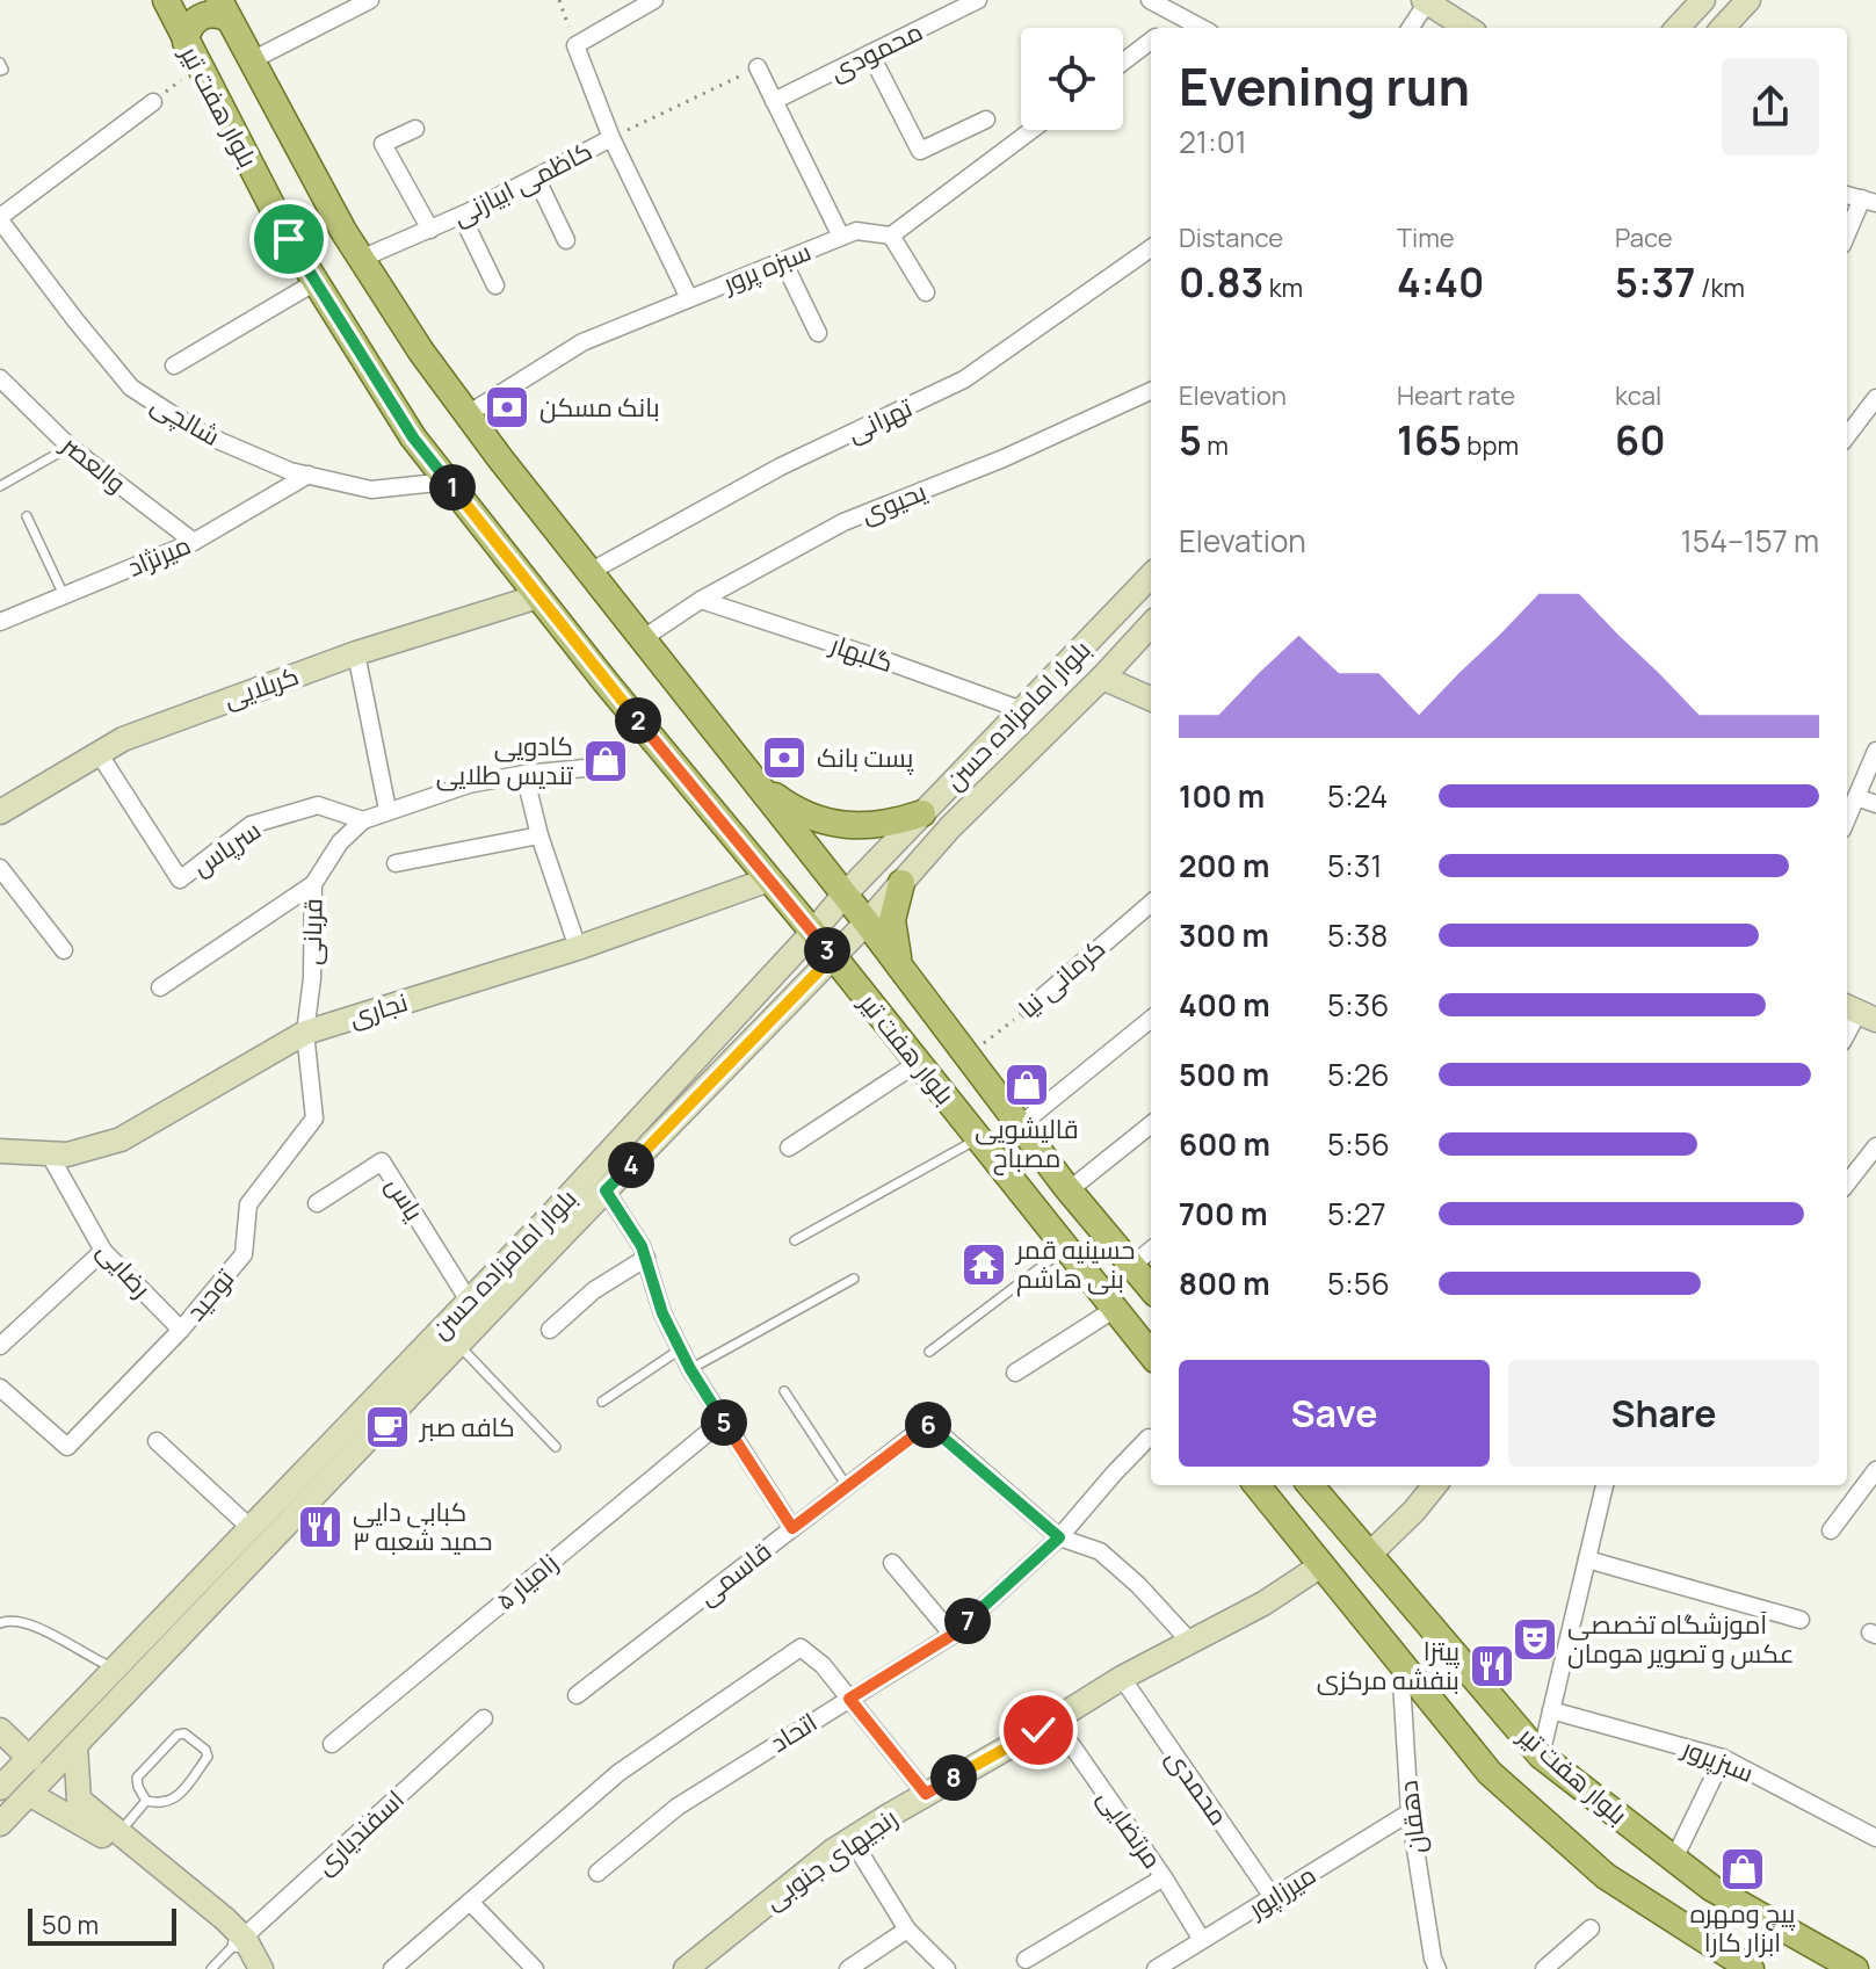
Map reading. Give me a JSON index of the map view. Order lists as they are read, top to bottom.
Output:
{
  "streets": {
    "main road": [
      "بلوار هفت تیر",
      "کربلایی",
      "بلوار امامزاده حسن",
      "نجاری",
      "رنجیهای جنوبی"
    ],
    "street": [
      "محمودی",
      "کاظمی ابیازنی",
      "سبزه پرور",
      "شالچی",
      "تهرانی",
      "والعصر",
      "یحیوی",
      "میرنژاد",
      "گلبهار",
      "سرپاس",
      "قربانی",
      "کرمانی نیا",
      "یاس",
      "رضایی",
      "توحید",
      "قاسمی",
      "زامیار ۵",
      "اتحاد",
      "سبزپرور",
      "محمدی",
      "دهقان",
      "مرتضایی",
      "اسفندیاری",
      "میرزاپور"
    ]
  },
  "crossings": [
    ["بلوار هفت تیر", "کاظمی ابیازنی"],
    ["بلوار هفت تیر", "سبزه پرور"],
    ["بلوار هفت تیر", "شالچی"],
    ["بلوار هفت تیر", "تهرانی"],
    ["بلوار هفت تیر", "یحیوی"],
    ["بلوار هفت تیر", "کربلایی"],
    ["بلوار هفت تیر", "بلوار امامزاده حسن"],
    ["بلوار هفت تیر", "کرمانی نیا"],
    ["بلوار هفت تیر", "نجاری"],
    ["بلوار هفت تیر", "دهقان"],
    ["بلوار هفت تیر", "رنجیهای جنوبی"],
    ["شالچی", "میرنژاد"],
    ["والعصر", "میرنژاد"],
    ["یحیوی", "گلبهار"],
    ["گلبهار", "بلوار امامزاده حسن"],
    ["کربلایی", "سرپاس"],
    ["بلوار امامزاده حسن", "یاس"],
    ["سرپاس", "قربانی"],
    ["قربانی", "نجاری"],
    ["قربانی", "توحید"],
    ["نجاری", "رضایی"],
    ["نجاری", "توحید"],
    ["رضایی", "توحید"],
    ["قاسمی", "اتحاد"],
    ["قاسمی", "رنجیهای جنوبی"],
    ["محمدی", "رنجیهای جنوبی"],
    ["محمدی", "میرزاپور"],
    ["دهقان", "میرزاپور"],
    ["مرتضایی", "رنجیهای جنوبی"],
    ["مرتضایی", "میرزاپور"]
  ],
  "places": {
    "bank": ["بانک مسکن", "پست بانک"],
    "shop": ["کادویی تندیس طلایی", "قالیشویی مصباح", "پیچ ومهره ابزار کارا"],
    "temple": ["حسینیه قمر بنی هاشم"],
    "cafe": ["کافه صبر"],
    "restaurant": ["کبابی دایی حمید شعبه ۳", "پیتزا بنفشه مرکزی"],
    "theatre": ["آموزشگاه تخصصی عکس و تصویر هومان"]
  },
  "scale_bar": "50 m",
  "page": {
    "heading": ["Evening run", "21:01"],
    "stats": [
      ["Distance", "0.83 km"],
      ["Time", "4:40"],
      ["Pace", "5:37 /km"],
      ["Elevation", "5 m"],
      ["Heart rate", "165 bpm"],
      ["kcal", "60"]
    ],
    "pins": [
      "1",
      "2",
      "3",
      "4",
      "5",
      "6",
      "7",
      "8"
    ],
    "chart": ["Elevation", "154–157 m"],
    "list": [
      {
        "name": "100 m",
        "note": "5:24"
      },
      {
        "name": "200 m",
        "note": "5:31"
      },
      {
        "name": "300 m",
        "note": "5:38"
      },
      {
        "name": "400 m",
        "note": "5:36"
      },
      {
        "name": "500 m",
        "note": "5:26"
      },
      {
        "name": "600 m",
        "note": "5:56"
      },
      {
        "name": "700 m",
        "note": "5:27"
      },
      {
        "name": "800 m",
        "note": "5:56"
      }
    ],
    "buttons": ["Save", "Share"],
    "scale": "50 m"
  }
}
